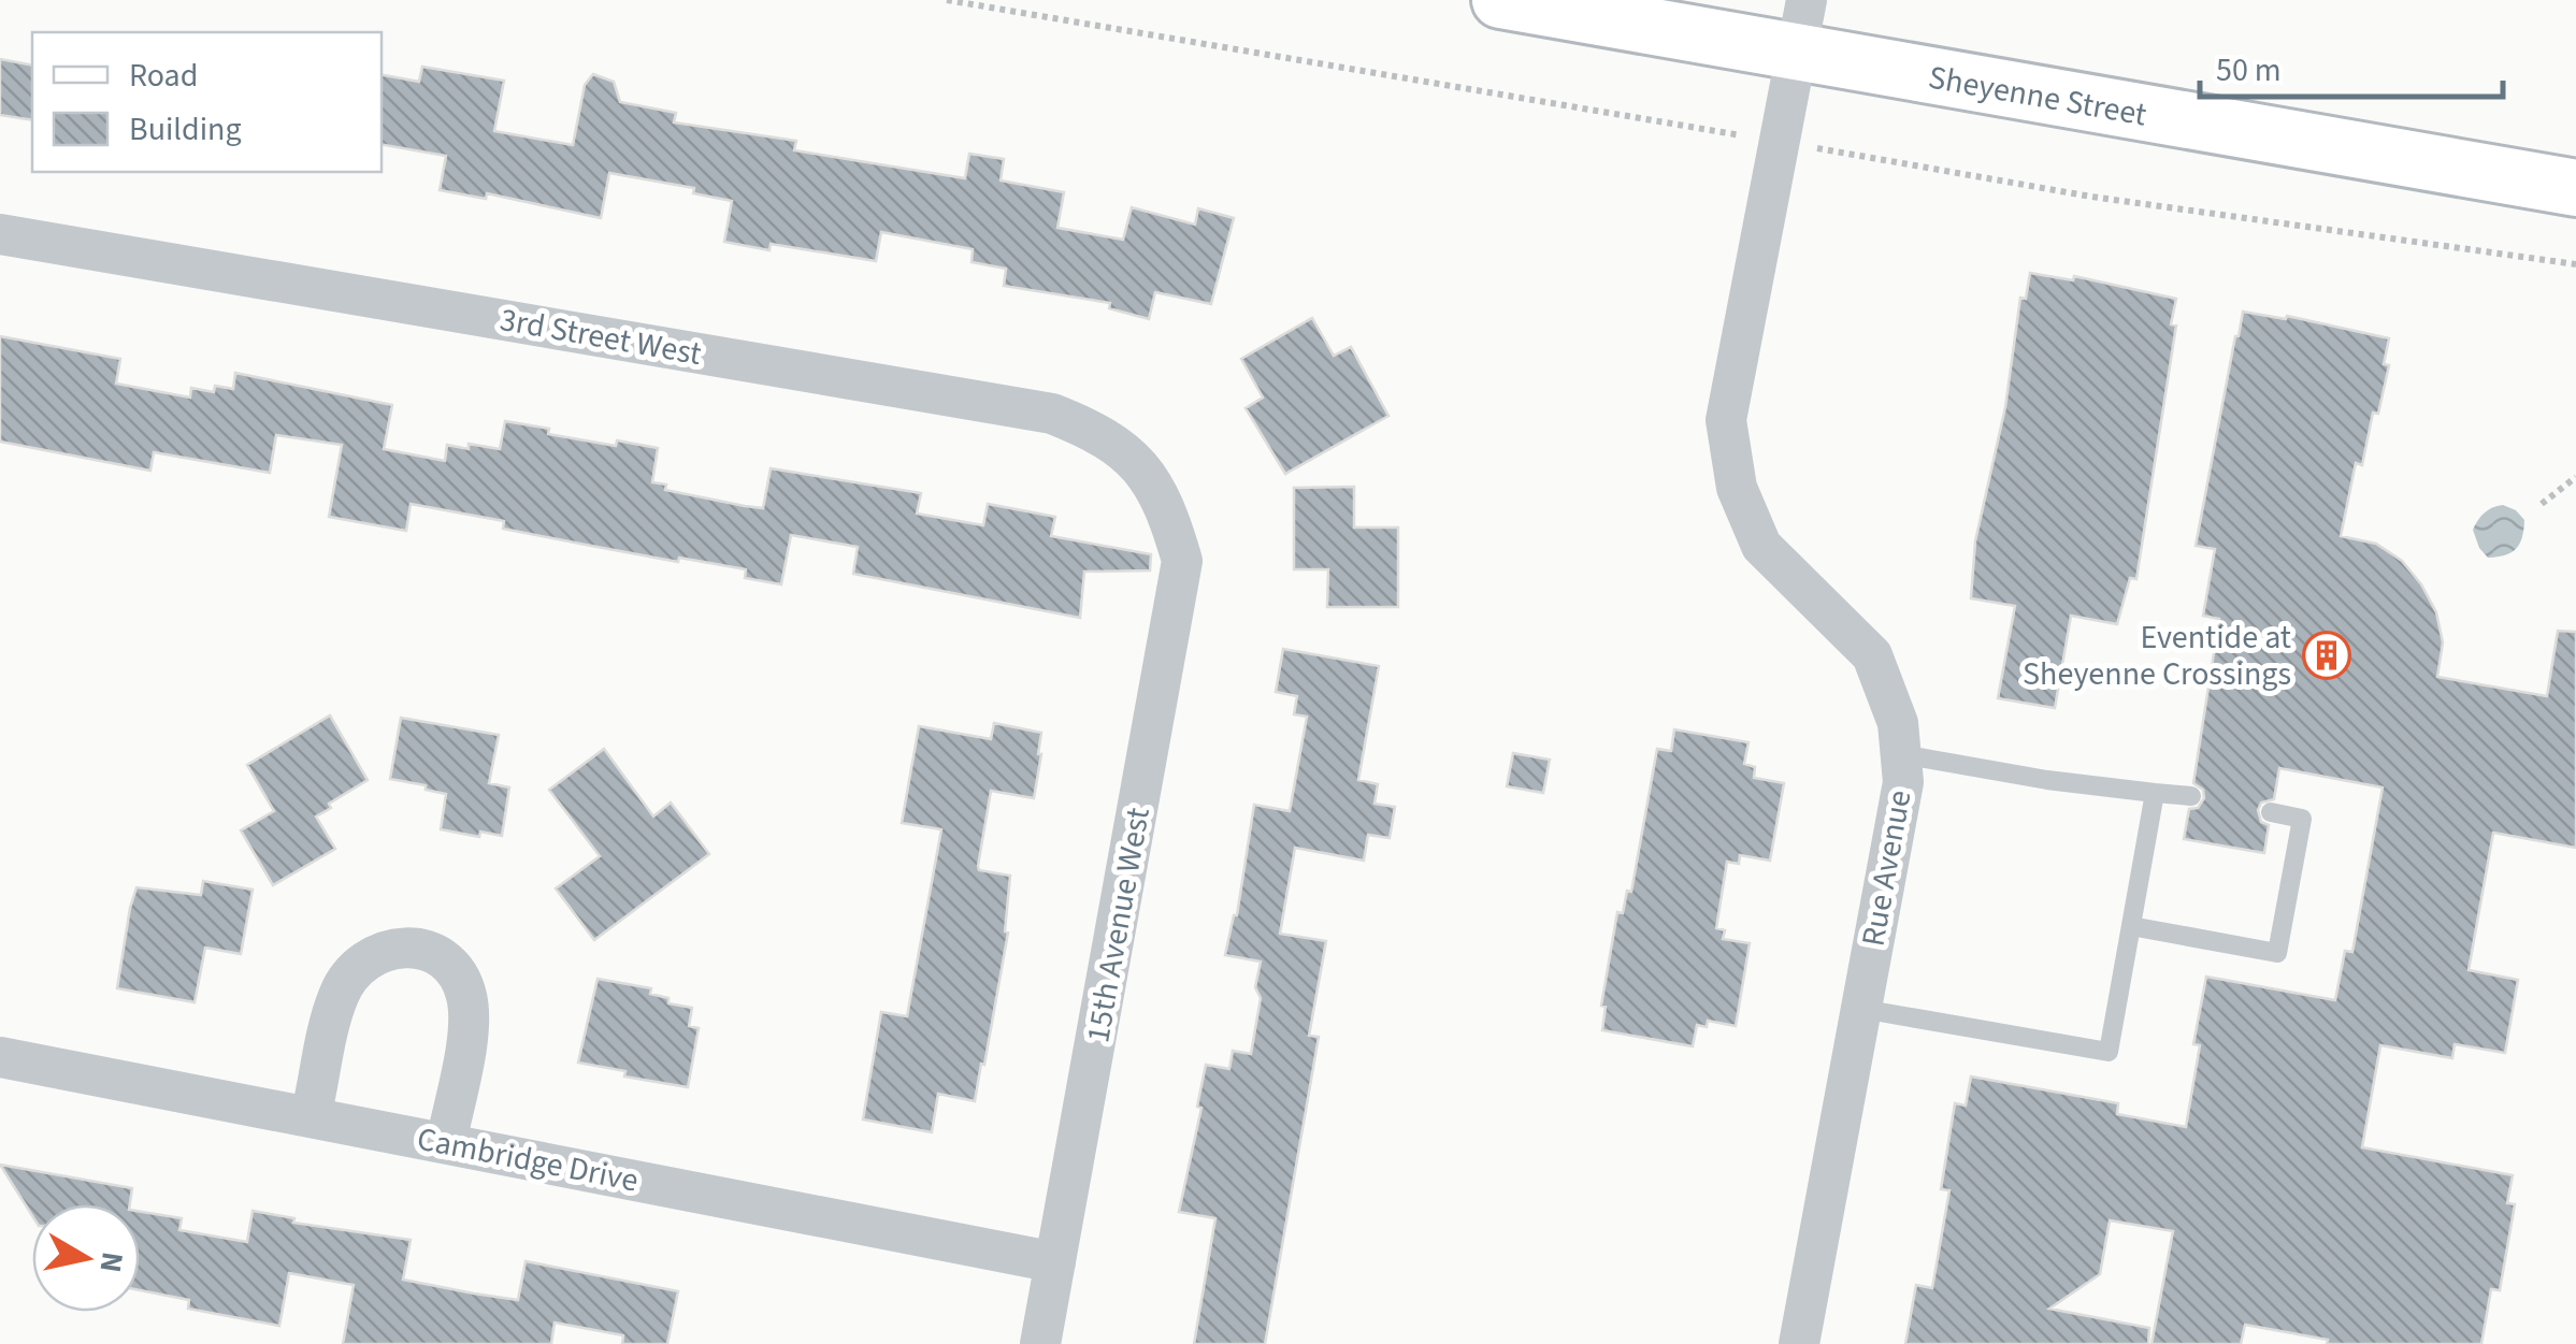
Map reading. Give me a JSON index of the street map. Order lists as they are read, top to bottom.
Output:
{
  "streets": {
    "main road": ["Sheyenne Street"],
    "street": [
      "3rd Street West",
      "Rue Avenue",
      "15th Avenue West",
      "Cambridge Drive"
    ]
  },
  "crossings": [
    ["Sheyenne Street", "Rue Avenue"],
    ["3rd Street West", "15th Avenue West"],
    ["15th Avenue West", "Cambridge Drive"]
  ],
  "places": {
    "building": ["Eventide at Sheyenne Crossings"]
  },
  "legend": ["Road", "Building"],
  "scale_bar": "50 m",
  "north": "right"
}
